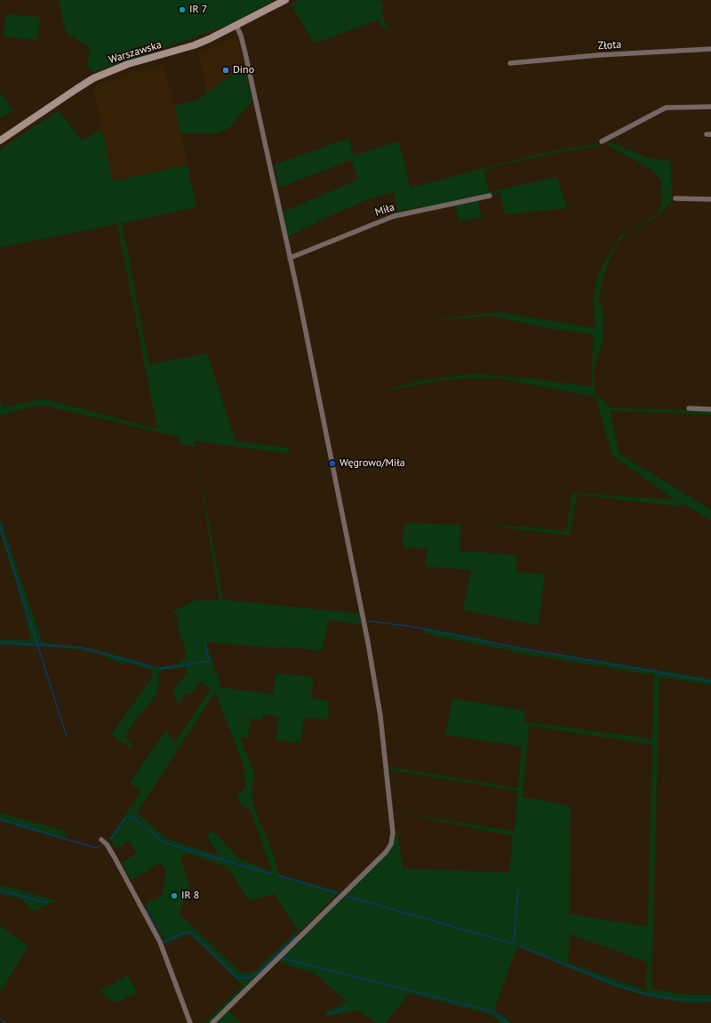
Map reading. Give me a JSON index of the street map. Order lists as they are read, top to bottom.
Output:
{
  "streets": {
    "main road": ["Warszawska"],
    "street": ["Złota", "Miła"]
  },
  "places": [
    "IR 7",
    "Dino",
    "Węgrowo/Miła",
    "IR 8"
  ]
}
